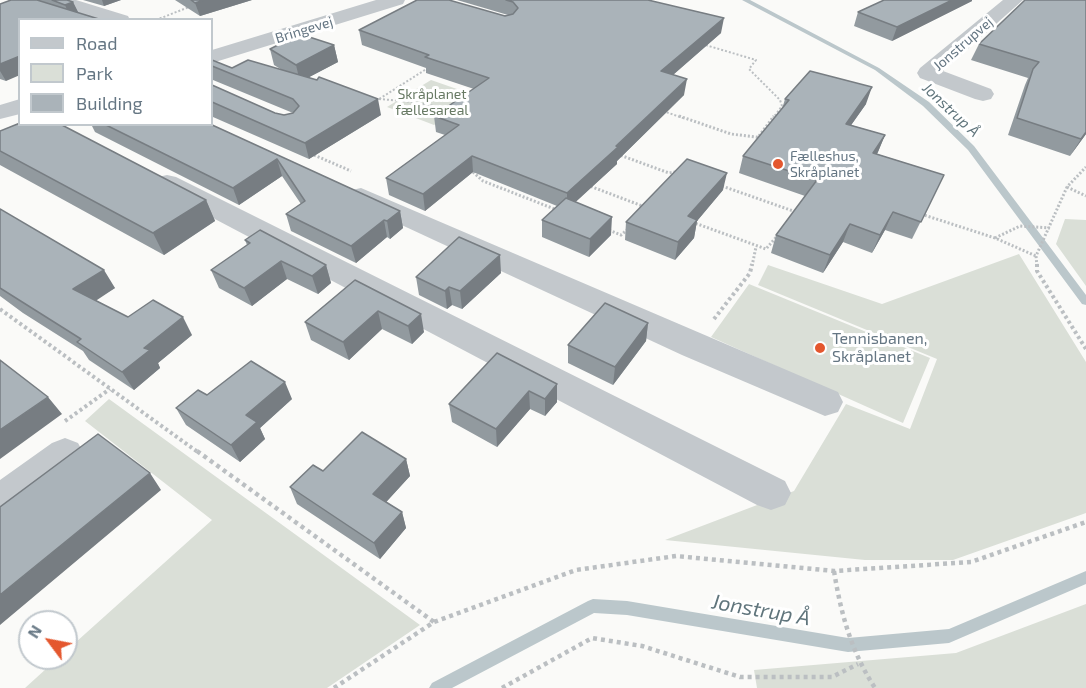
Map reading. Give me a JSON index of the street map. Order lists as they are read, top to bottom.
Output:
{
  "streets": {
    "street": ["Bringevej", "Jonstrupvej"]
  },
  "water": ["Jonstrup Å"],
  "parks": ["Skråplanet fællesareal"],
  "places": ["Fælleshus, Skråplanet", "Tennisbanen, Skråplanet"],
  "legend": ["Road", "Park", "Building"],
  "north": "top left"
}
